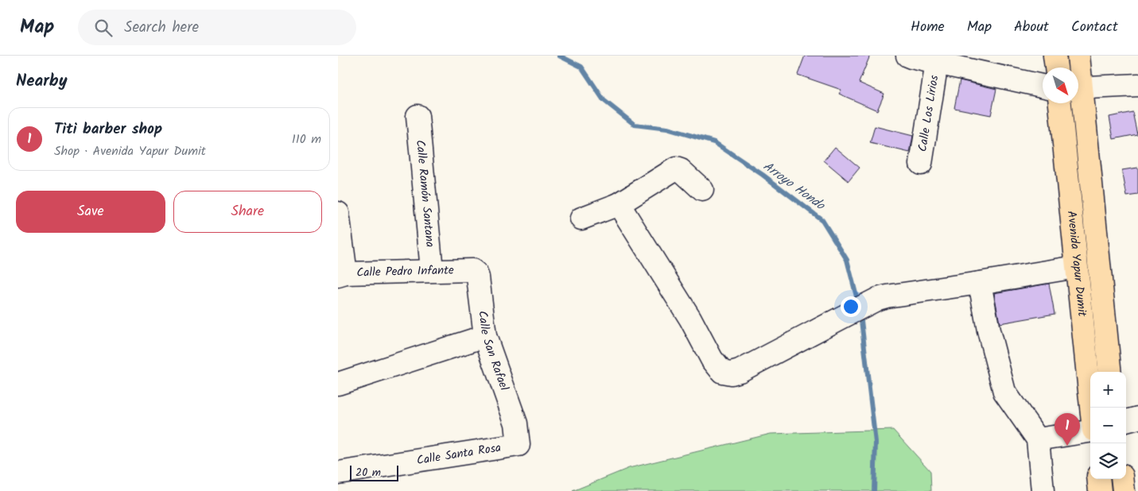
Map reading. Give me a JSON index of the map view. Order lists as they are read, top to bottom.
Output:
{
  "streets": {
    "main road": ["Avenida Yapur Dumit"],
    "street": [
      "Calle Los Lirios",
      "Calle Ramón Santana",
      "Calle Pedro Infante",
      "Calle San Rafael",
      "Calle Santa Rosa"
    ]
  },
  "crossings": [
    ["Calle Ramón Santana", "Calle Pedro Infante"],
    ["Calle Pedro Infante", "Calle San Rafael"],
    ["Calle San Rafael", "Calle Santa Rosa"]
  ],
  "water": ["Arroyo Hondo"],
  "scale_bar": "20 m",
  "north": "bottom right",
  "page": {
    "header": "Map",
    "search": "Search here",
    "nav": [
      "Home",
      "Map",
      "About",
      "Contact"
    ],
    "heading": "Nearby",
    "list": [
      {
        "mark": "1",
        "name": "Titi barber shop",
        "note": "Shop · Avenida Yapur Dumit",
        "value": "110 m"
      }
    ],
    "buttons": ["Save", "Share"],
    "map_buttons": ["+", "−"],
    "pins": "1",
    "scale": "20 m"
  }
}
